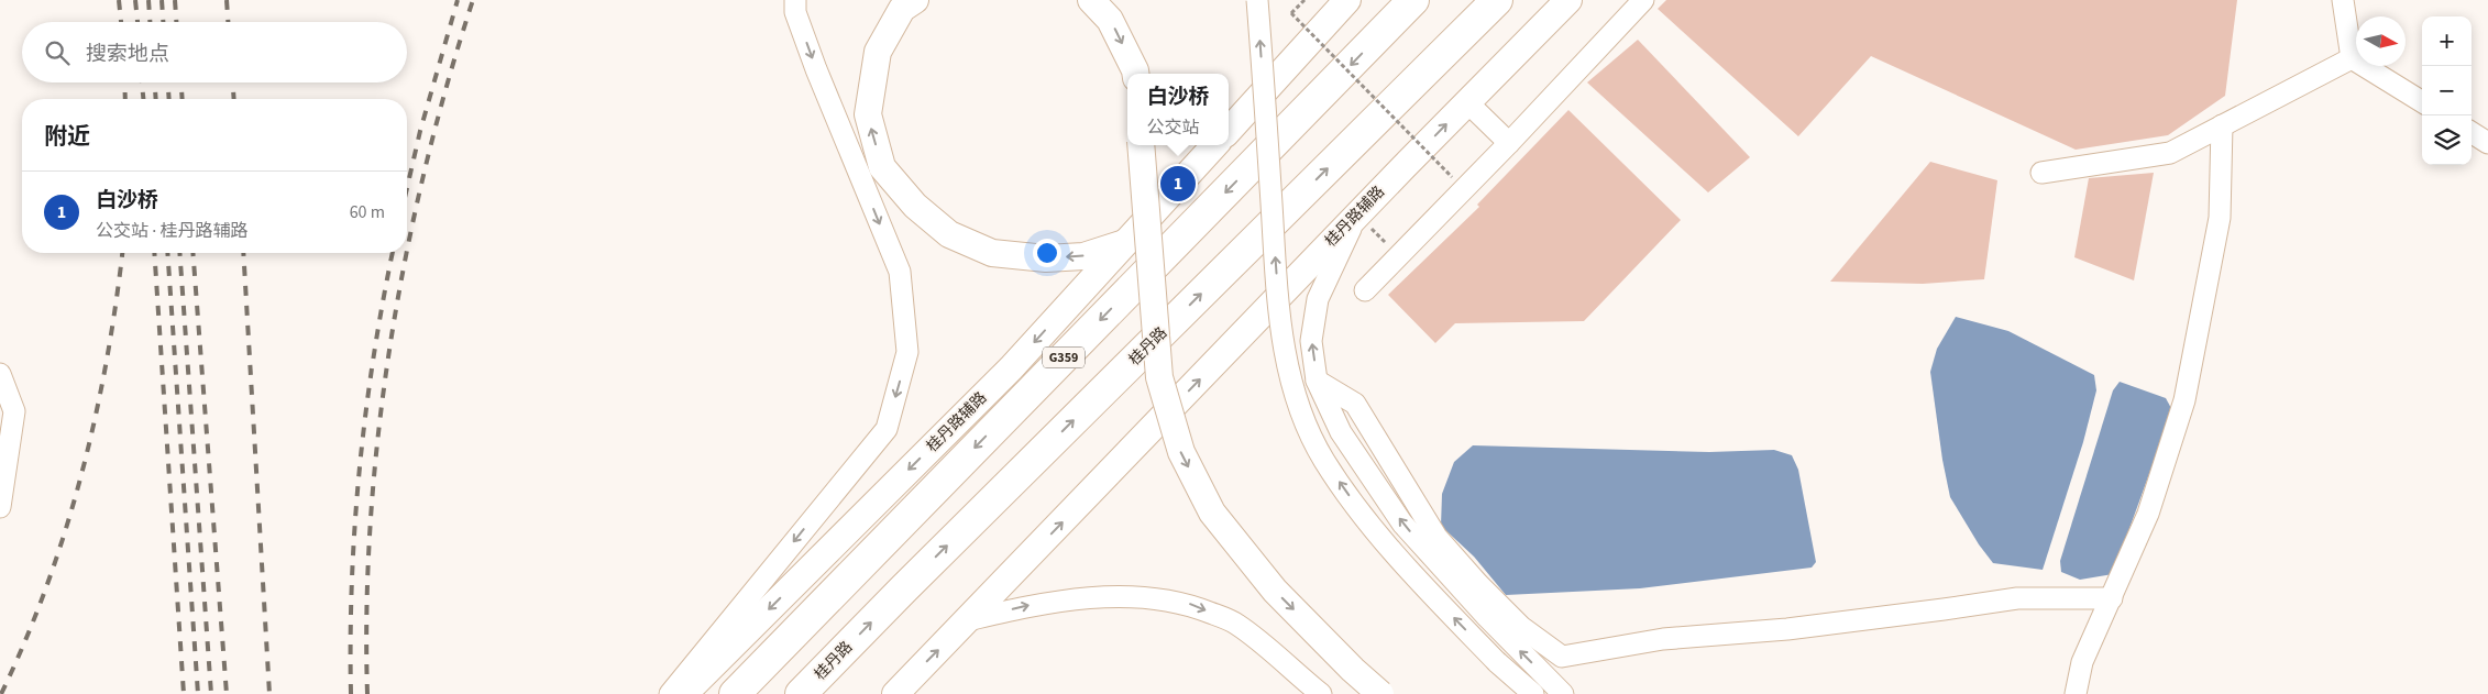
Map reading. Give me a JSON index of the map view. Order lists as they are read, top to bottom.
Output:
{
  "streets": {
    "highway": ["桂丹路", "G359"],
    "main road": ["桂丹路辅路"]
  },
  "north": "right",
  "page": {
    "map_buttons": ["+", "−"],
    "search": "搜索地点",
    "popup": ["白沙桥", "公交站"],
    "heading": "附近",
    "pins": "1",
    "list": [
      {
        "mark": "1",
        "name": "白沙桥",
        "note": "公交站 · 桂丹路辅路",
        "value": "60 m"
      }
    ]
  }
}
